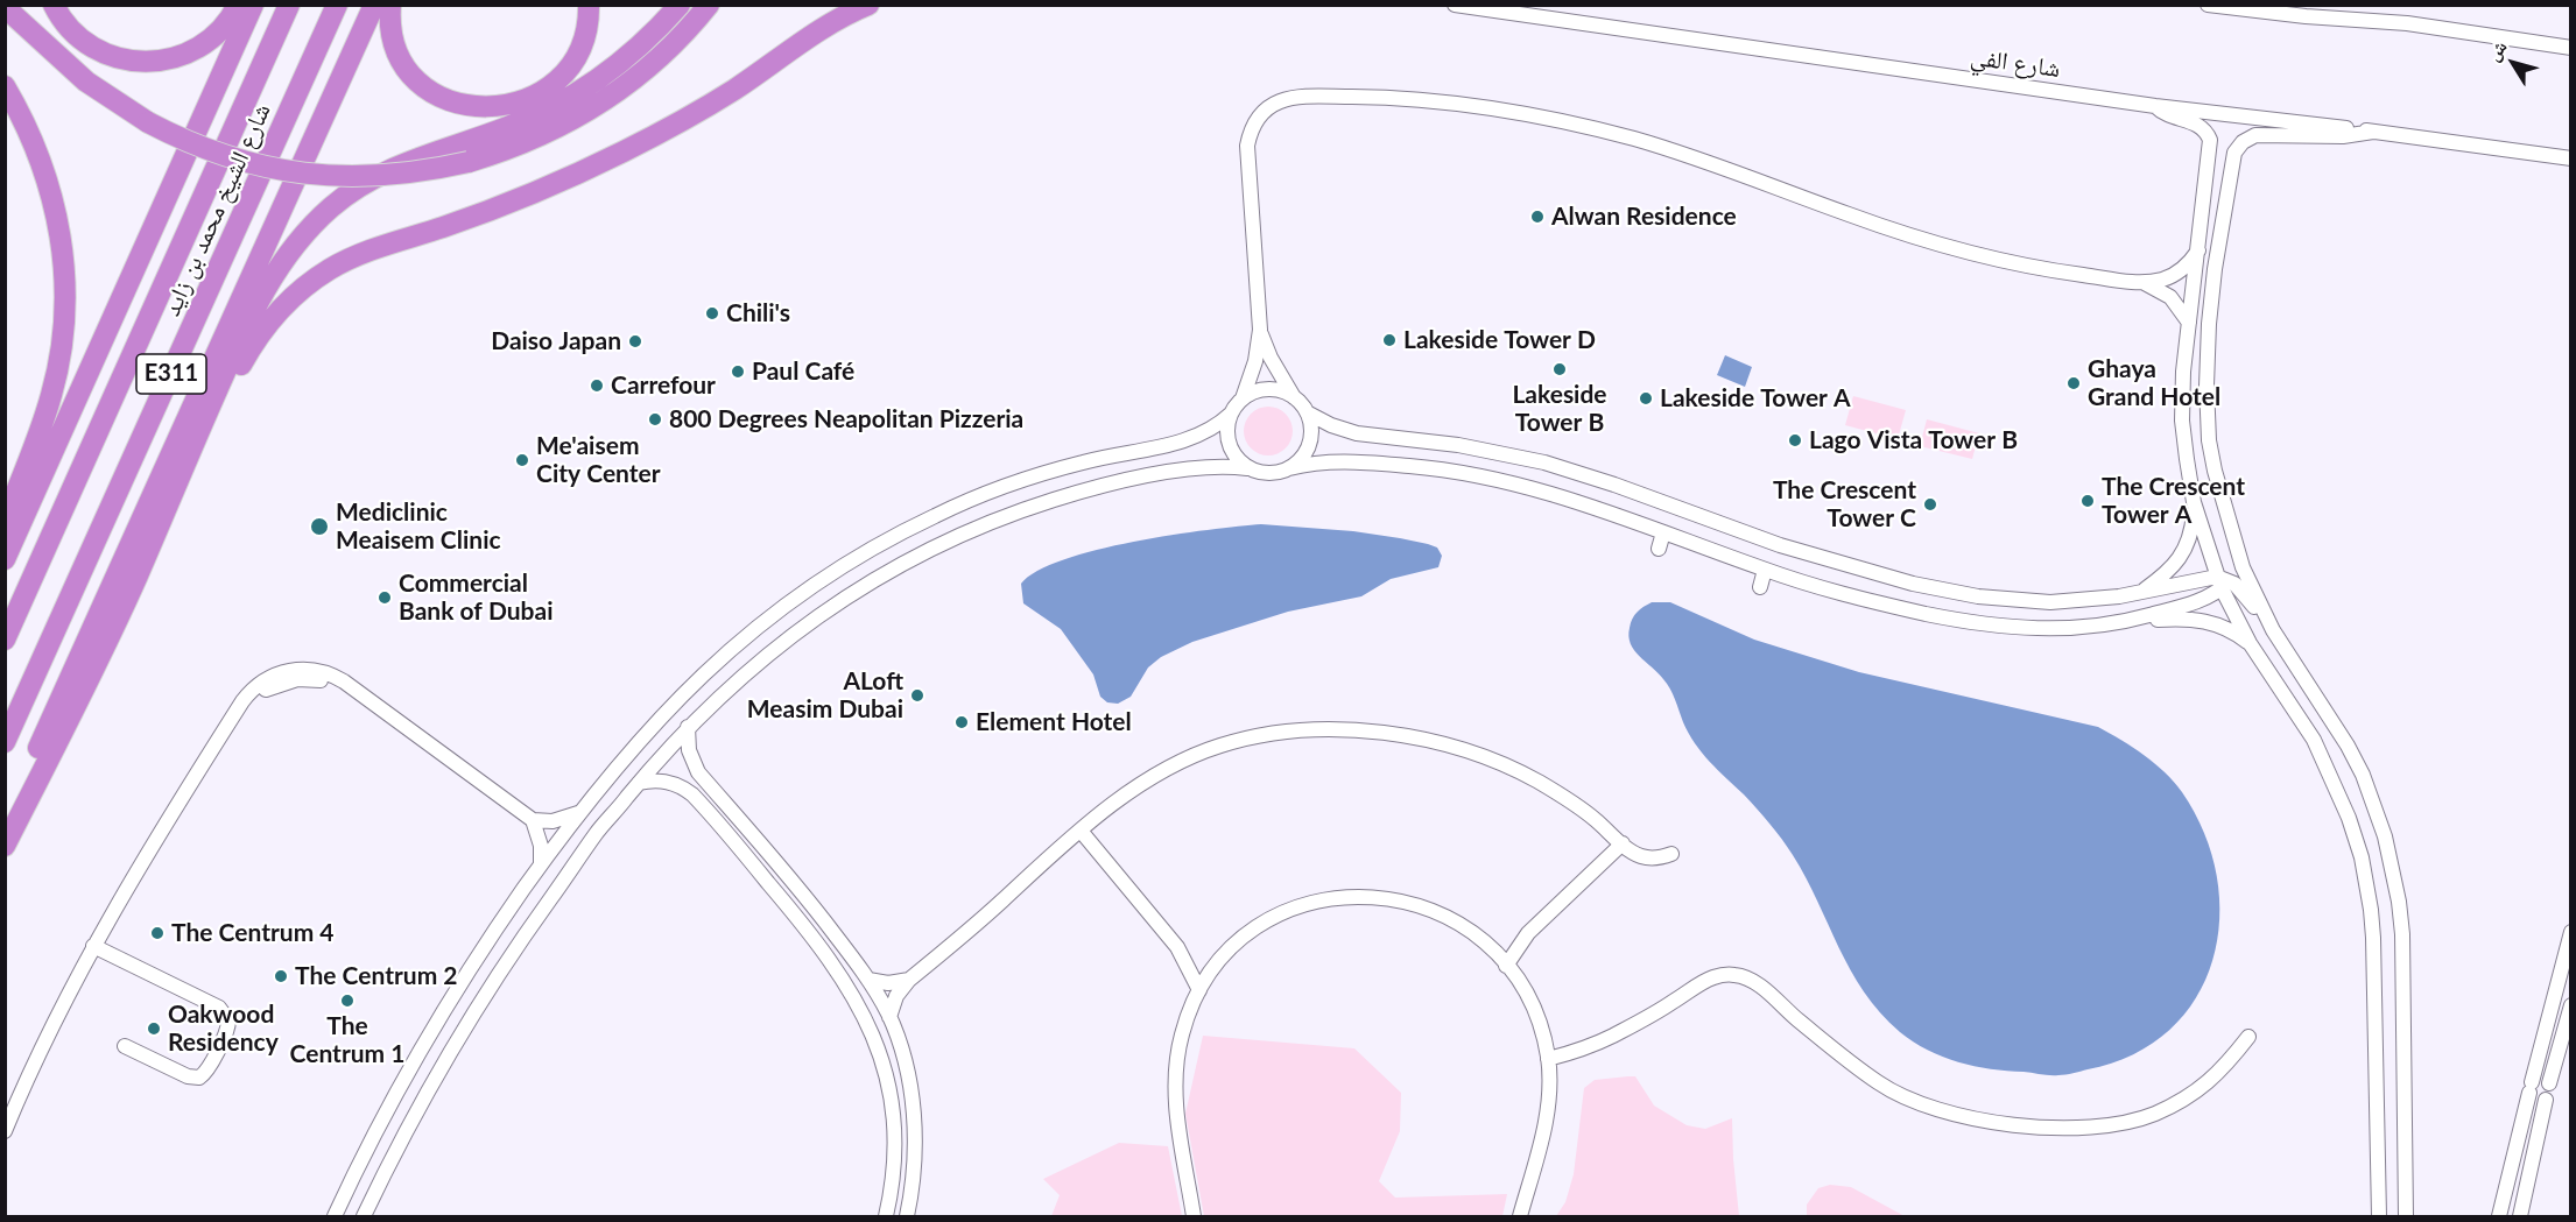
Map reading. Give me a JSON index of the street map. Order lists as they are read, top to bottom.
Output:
{
  "streets": {
    "highway": ["شارع الشيخ محمد بن زايد", "E311"],
    "street": ["شارع الفي"]
  },
  "places": [
    "Alwan Residence",
    "Chili's",
    "Lakeside Tower D",
    "Daiso Japan",
    "Lakeside Tower B",
    "Paul Café",
    "Ghaya Grand Hotel",
    "Carrefour",
    "Lakeside Tower A",
    "800 Degrees Neapolitan Pizzeria",
    "Lago Vista Tower B",
    "Me'aisem City Center",
    "The Crescent Tower A",
    "The Crescent Tower C",
    "Mediclinic Meaisem Clinic",
    "Commercial Bank of Dubai",
    "ALoft Measim Dubai",
    "Element Hotel",
    "The Centrum 4",
    "The Centrum 2",
    "The Centrum 1",
    "Oakwood Residency"
  ],
  "north": "top left"
}
